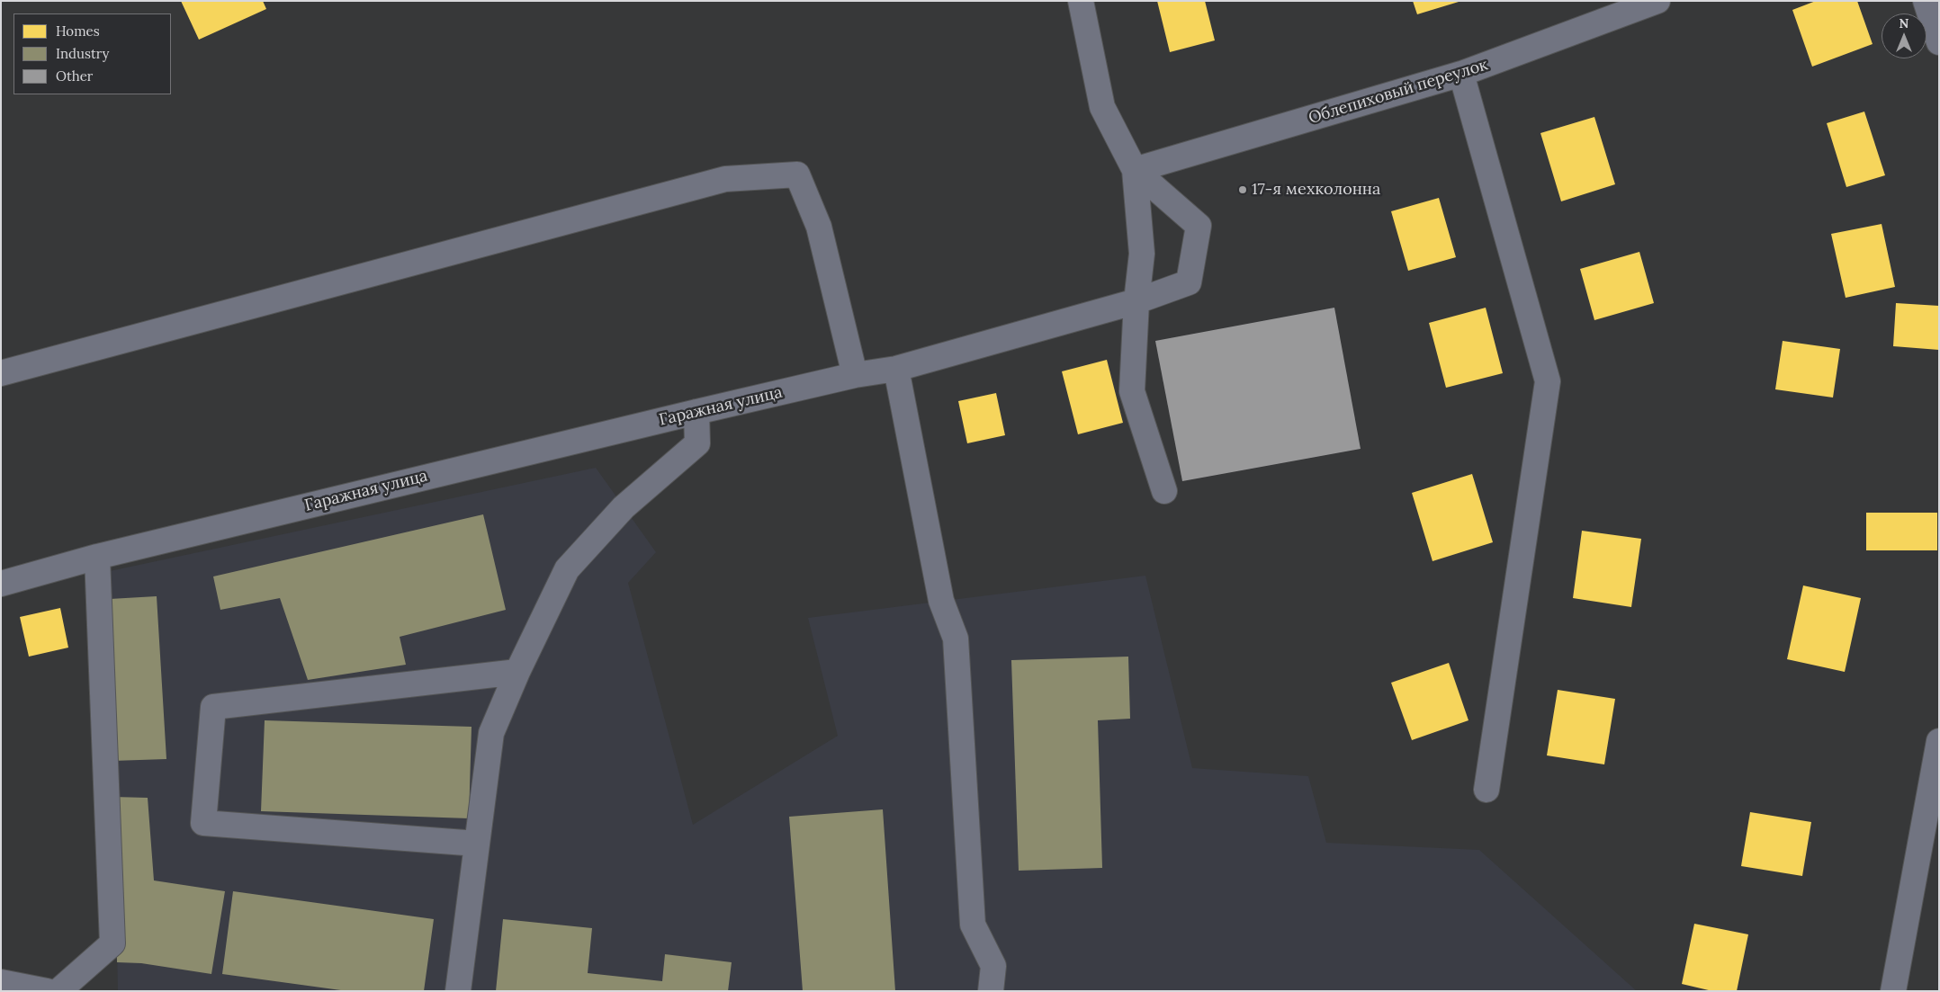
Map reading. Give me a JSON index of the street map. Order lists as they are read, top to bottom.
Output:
{
  "streets": {
    "street": ["Облепиховый переулок", "Гаражная улица"]
  },
  "crossings": [
    ["Облепиховый переулок", "Гаражная улица"]
  ],
  "places": ["17-я мехколонна"],
  "legend": ["Homes", "Industry", "Other"],
  "north": "top"
}
